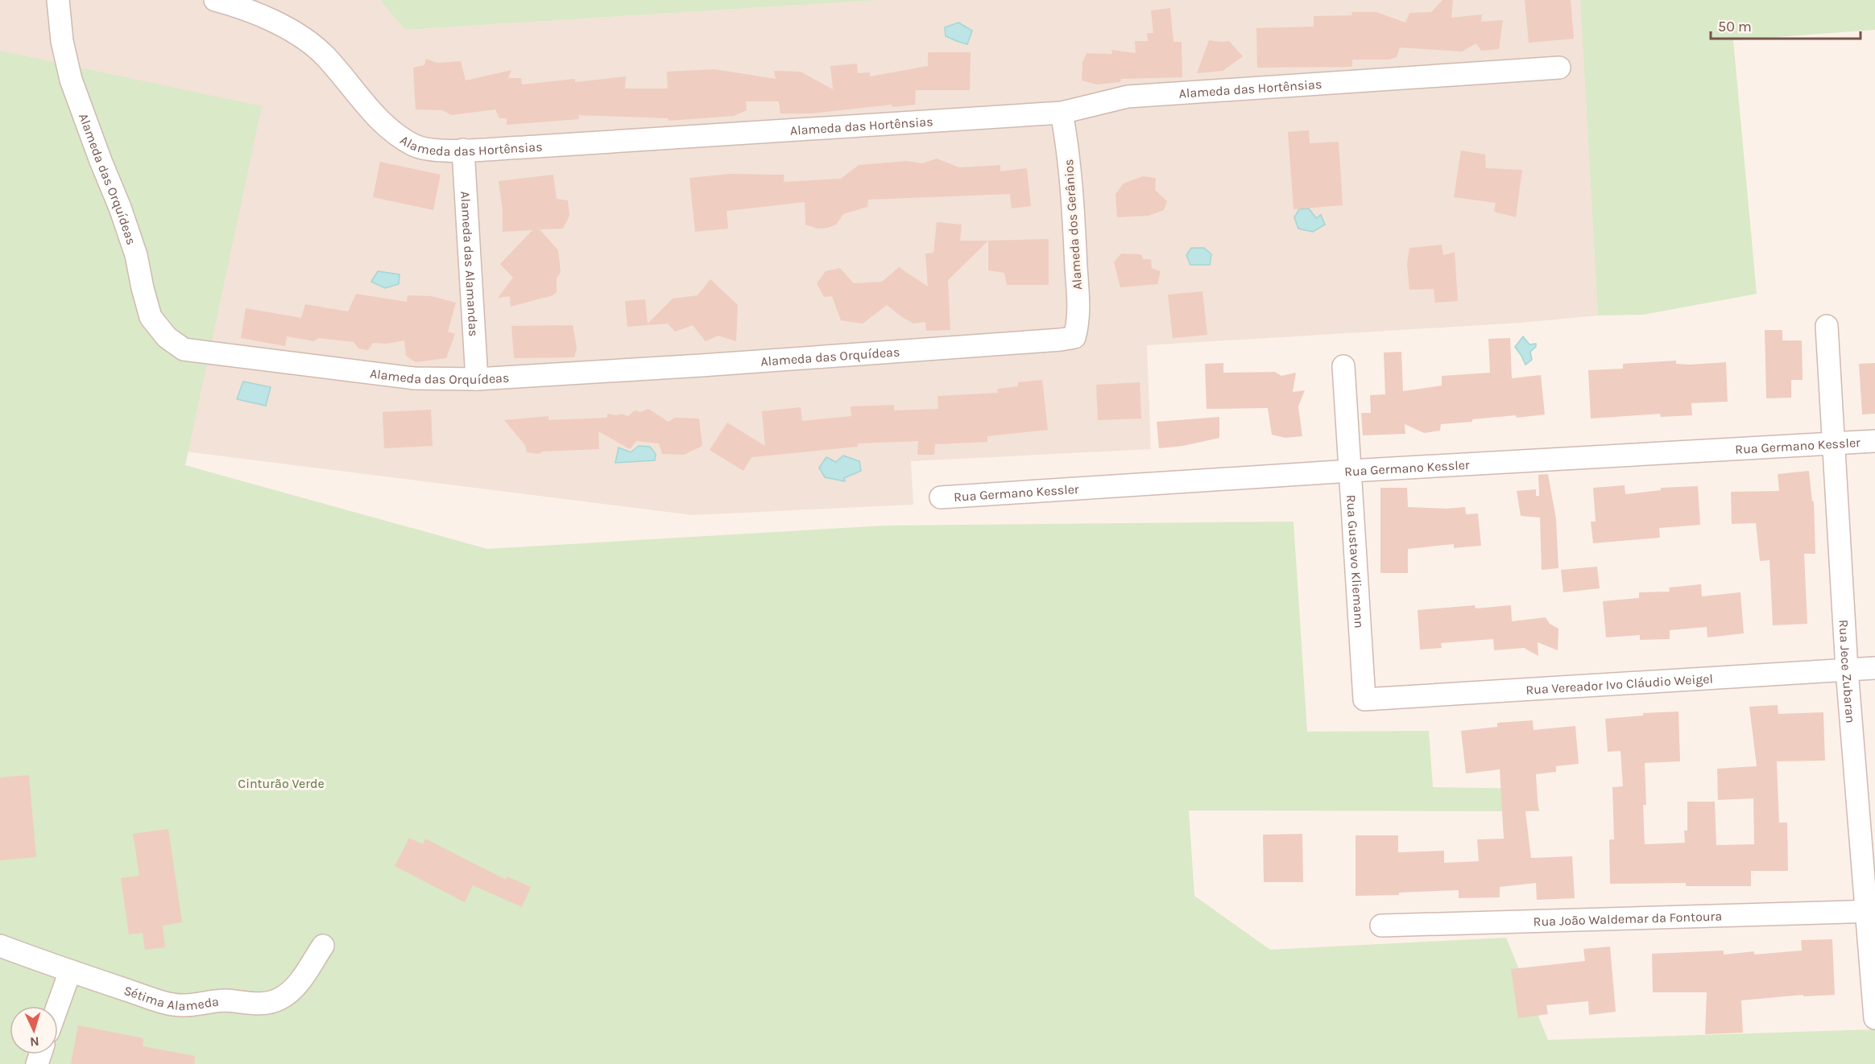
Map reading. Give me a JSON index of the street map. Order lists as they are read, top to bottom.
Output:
{
  "streets": {
    "street": [
      "Alameda das Hortênsias",
      "Alameda das Orquídeas",
      "Alameda dos Gerânios",
      "Alameda das Alamandas",
      "Rua Germano Kessler",
      "Rua Gustavo Kliemann",
      "Rua Jece Zubaran",
      "Rua Vereador Ivo Cláudio Weigel",
      "Rua João Waldemar da Fontoura",
      "Sétima Alameda"
    ]
  },
  "crossings": [
    ["Alameda das Hortênsias", "Alameda dos Gerânios"],
    ["Alameda das Hortênsias", "Alameda das Alamandas"],
    ["Alameda das Orquídeas", "Alameda dos Gerânios"],
    ["Alameda das Orquídeas", "Alameda das Alamandas"],
    ["Rua Germano Kessler", "Rua Gustavo Kliemann"],
    ["Rua Germano Kessler", "Rua Jece Zubaran"],
    ["Rua Gustavo Kliemann", "Rua Vereador Ivo Cláudio Weigel"],
    ["Rua Jece Zubaran", "Rua Vereador Ivo Cláudio Weigel"],
    ["Rua Jece Zubaran", "Rua João Waldemar da Fontoura"]
  ],
  "parks": ["Cinturão Verde"],
  "scale_bar": "50 m",
  "north": "bottom"
}
